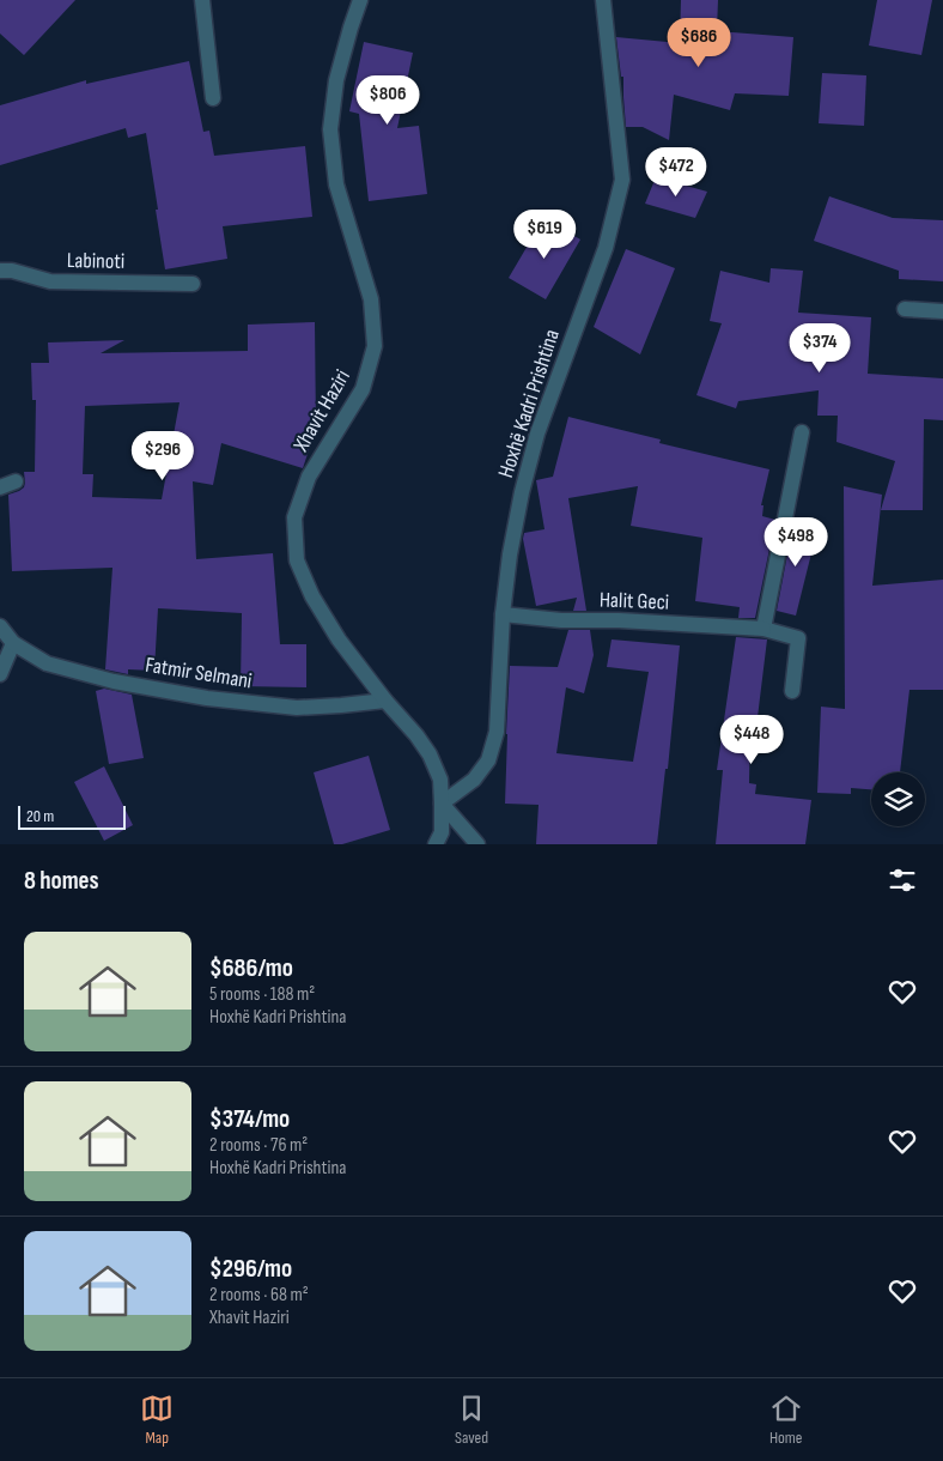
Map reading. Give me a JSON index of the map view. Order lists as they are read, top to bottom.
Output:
{
  "streets": {
    "street": [
      "Labinoti",
      "Hoxhë Kadri Prishtina",
      "Xhavit Haziri",
      "Halit Geci",
      "Fatmir Selmani"
    ]
  },
  "crossings": [
    ["Hoxhë Kadri Prishtina", "Xhavit Haziri"],
    ["Hoxhë Kadri Prishtina", "Halit Geci"],
    ["Xhavit Haziri", "Fatmir Selmani"]
  ],
  "scale_bar": "20 m",
  "page": {
    "price": [
      "$686",
      "$806",
      "$472",
      "$619",
      "$374",
      "$296",
      "$498",
      "$448"
    ],
    "scale": "20 m",
    "heading": "8 homes",
    "list": [
      {
        "name": "$686/mo",
        "note": "5 rooms · 188 m² · Hoxhë Kadri Prishtina"
      },
      {
        "name": "$374/mo",
        "note": "2 rooms · 76 m² · Hoxhë Kadri Prishtina"
      },
      {
        "name": "$296/mo",
        "note": "2 rooms · 68 m² · Xhavit Haziri"
      }
    ],
    "tabs": ["Map", "Saved", "Home"]
  }
}
